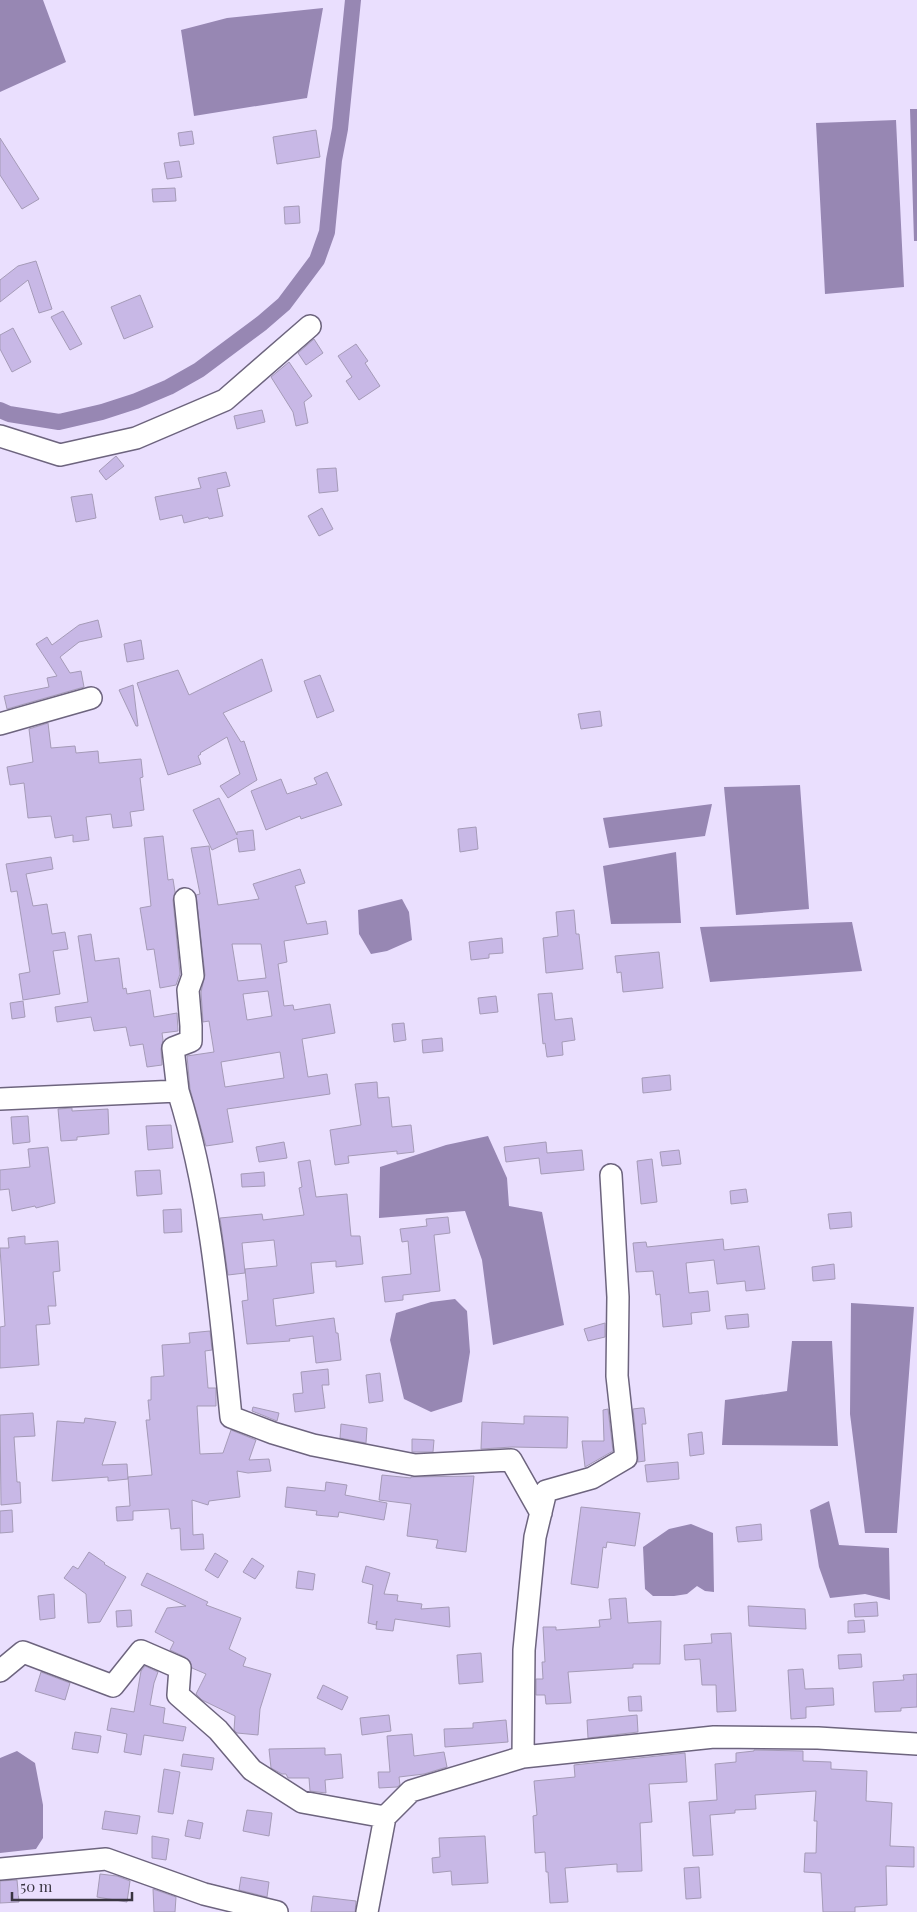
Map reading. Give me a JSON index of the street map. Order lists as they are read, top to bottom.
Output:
{
  "scale_bar": "50 m"
}
